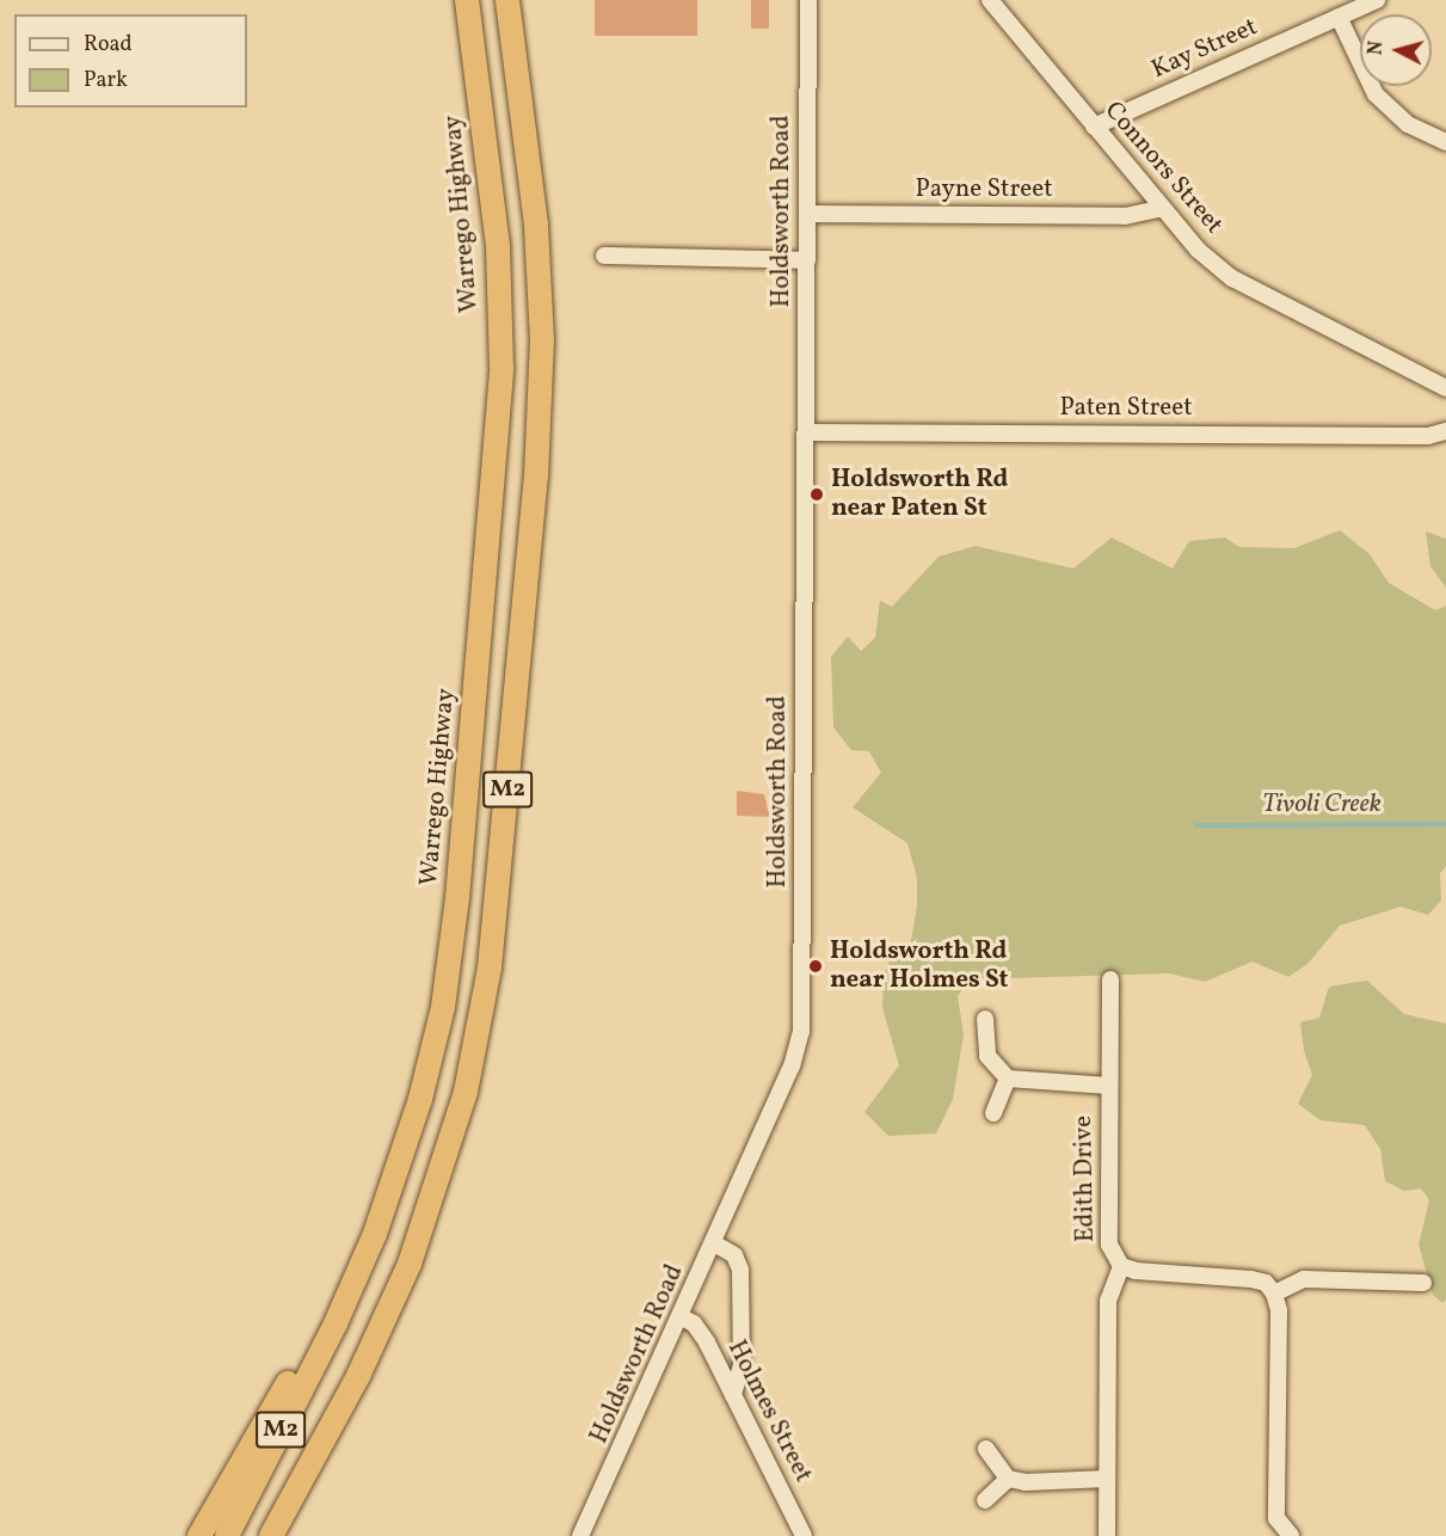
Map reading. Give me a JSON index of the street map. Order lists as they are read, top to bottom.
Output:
{
  "streets": {
    "highway": ["Warrego Highway", "M2"],
    "street": [
      "Kay Street",
      "Connors Street",
      "Payne Street",
      "Holdsworth Road",
      "Paten Street",
      "Edith Drive",
      "Holmes Street"
    ]
  },
  "crossings": [
    ["Kay Street", "Connors Street"],
    ["Connors Street", "Payne Street"],
    ["Payne Street", "Holdsworth Road"],
    ["Holdsworth Road", "Paten Street"],
    ["Holdsworth Road", "Holmes Street"]
  ],
  "water": ["Tivoli Creek"],
  "places": ["Holdsworth Rd near Paten St", "Holdsworth Rd near Holmes St"],
  "legend": ["Road", "Park"],
  "north": "left"
}
